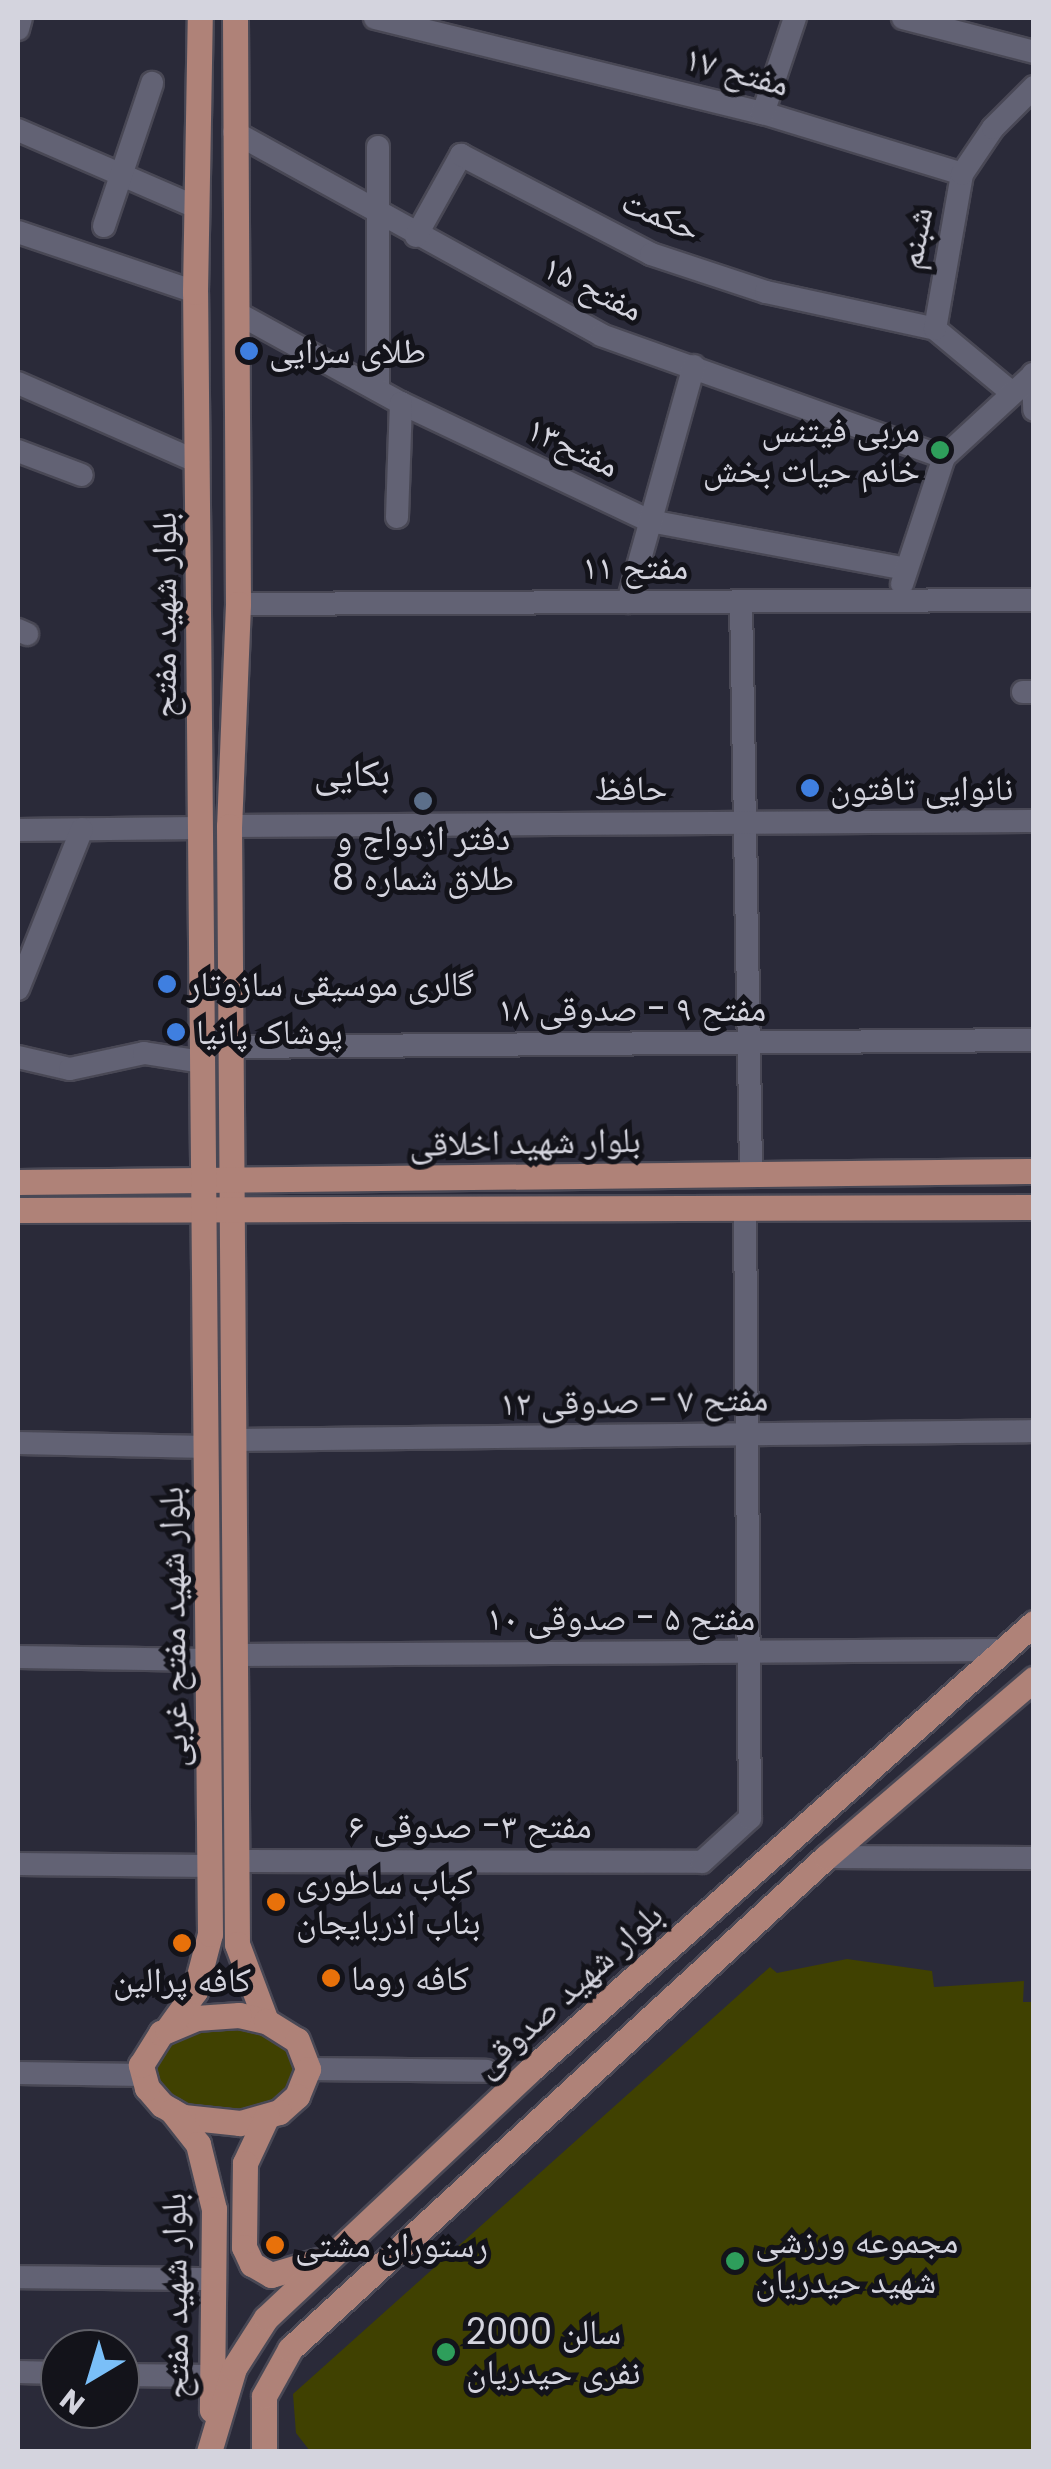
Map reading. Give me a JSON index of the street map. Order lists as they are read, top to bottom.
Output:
{
  "streets": {
    "main road": [
      "بلوار شهید مفتح",
      "بلوار شهید اخلاقی",
      "بلوار شهید مفتح غربی",
      "بلوار شهید صدوقی"
    ],
    "street": [
      "مفتح ۱۷",
      "حکمت",
      "شبنم",
      "مفتح ۱۵",
      "مفتح۱۳",
      "مفتح ۱۱",
      "حافظ",
      "مفتح ۹ - صدوقی ۱۸",
      "مفتح ۷ - صدوقی ۱۲",
      "مفتح ۵ - صدوقی ۱۰",
      "مفتح ۳- صدوقی ۶"
    ]
  },
  "crossings": [
    ["مفتح ۱۷", "شبنم"],
    ["حکمت", "شبنم"],
    ["حکمت", "مفتح ۱۵"],
    ["مفتح ۱۵", "بلوار شهید مفتح"],
    ["مفتح۱۳", "بلوار شهید مفتح"],
    ["مفتح ۱۱", "بلوار شهید مفتح"],
    ["بلوار شهید مفتح", "حافظ"],
    ["بلوار شهید مفتح", "مفتح ۹ - صدوقی ۱۸"],
    ["بلوار شهید مفتح", "بلوار شهید اخلاقی"],
    ["بلوار شهید مفتح", "بلوار شهید مفتح غربی"],
    ["بلوار شهید مفتح", "بلوار شهید صدوقی"],
    ["بلوار شهید اخلاقی", "بلوار شهید مفتح غربی"],
    ["مفتح ۷ - صدوقی ۱۲", "بلوار شهید مفتح غربی"],
    ["مفتح ۵ - صدوقی ۱۰", "بلوار شهید مفتح غربی"],
    ["مفتح ۵ - صدوقی ۱۰", "مفتح ۳- صدوقی ۶"],
    ["مفتح ۵ - صدوقی ۱۰", "بلوار شهید صدوقی"],
    ["بلوار شهید مفتح غربی", "مفتح ۳- صدوقی ۶"]
  ],
  "districts": ["بکایی"],
  "places": [
    "طلای سرایی",
    "مربی فیتنس خانم حیات بخش",
    "نانوایی تافتون",
    "دفتر ازدواج و طلاق شماره 8",
    "گالری موسیقی سازوتار",
    "پوشاک پانیا",
    "کباب ساطوری بناب اذربایجان",
    "کافه پرالین",
    "کافه روما",
    "رستوران مشتی",
    "مجموعه ورزشی شهید حیدریان",
    "سالن 2000 نفری حیدریان"
  ],
  "north": "bottom left"
}
